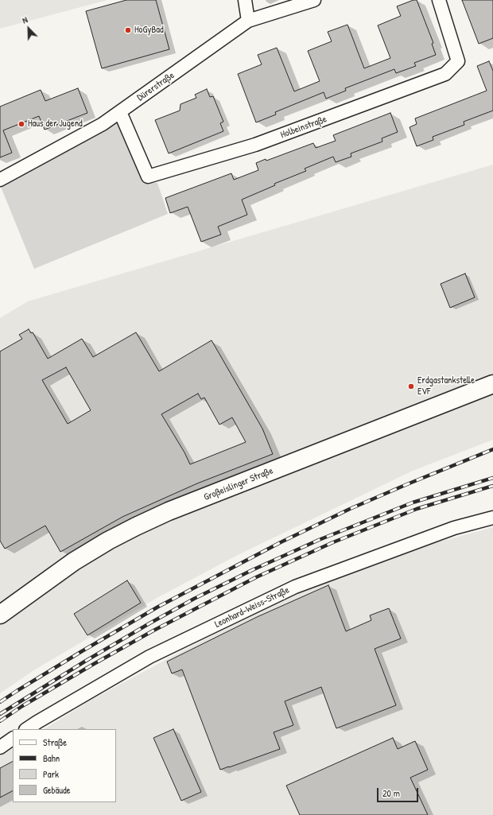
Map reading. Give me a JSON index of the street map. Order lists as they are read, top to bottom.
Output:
{
  "streets": {
    "main road": ["Großeislinger Straße"],
    "street": ["Dürerstraße", "Holbeinstraße", "Leonhard-Weiss-Straße"]
  },
  "crossings": [
    ["Dürerstraße", "Holbeinstraße"]
  ],
  "places": ["HoGyBad", "Haus der Jugend", "Erdgastankstelle EVF"],
  "legend": [
    "Straße",
    "Bahn",
    "Park",
    "Gebäude"
  ],
  "scale_bar": "20 m",
  "north": "top left"
}
